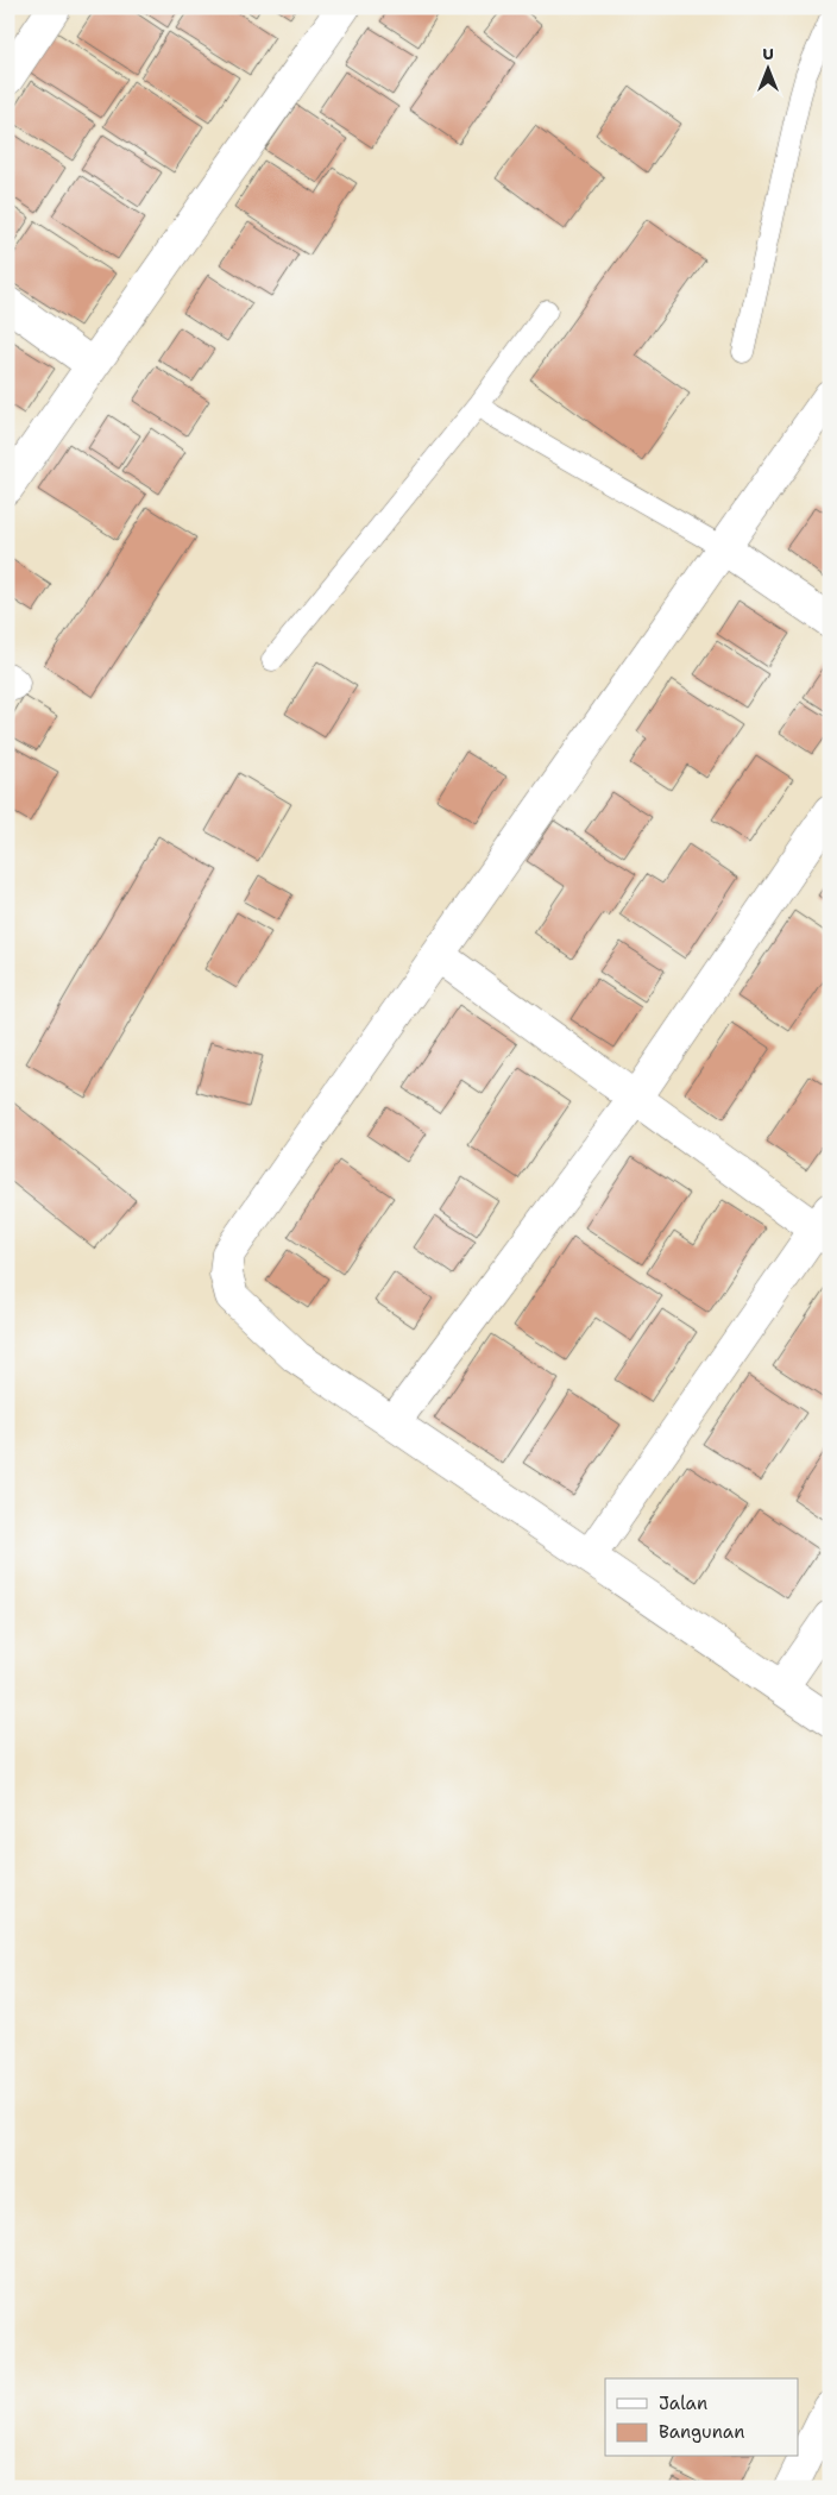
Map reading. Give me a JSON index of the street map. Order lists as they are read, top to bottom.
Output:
{
  "legend": ["Jalan", "Bangunan"],
  "north": "top"
}
